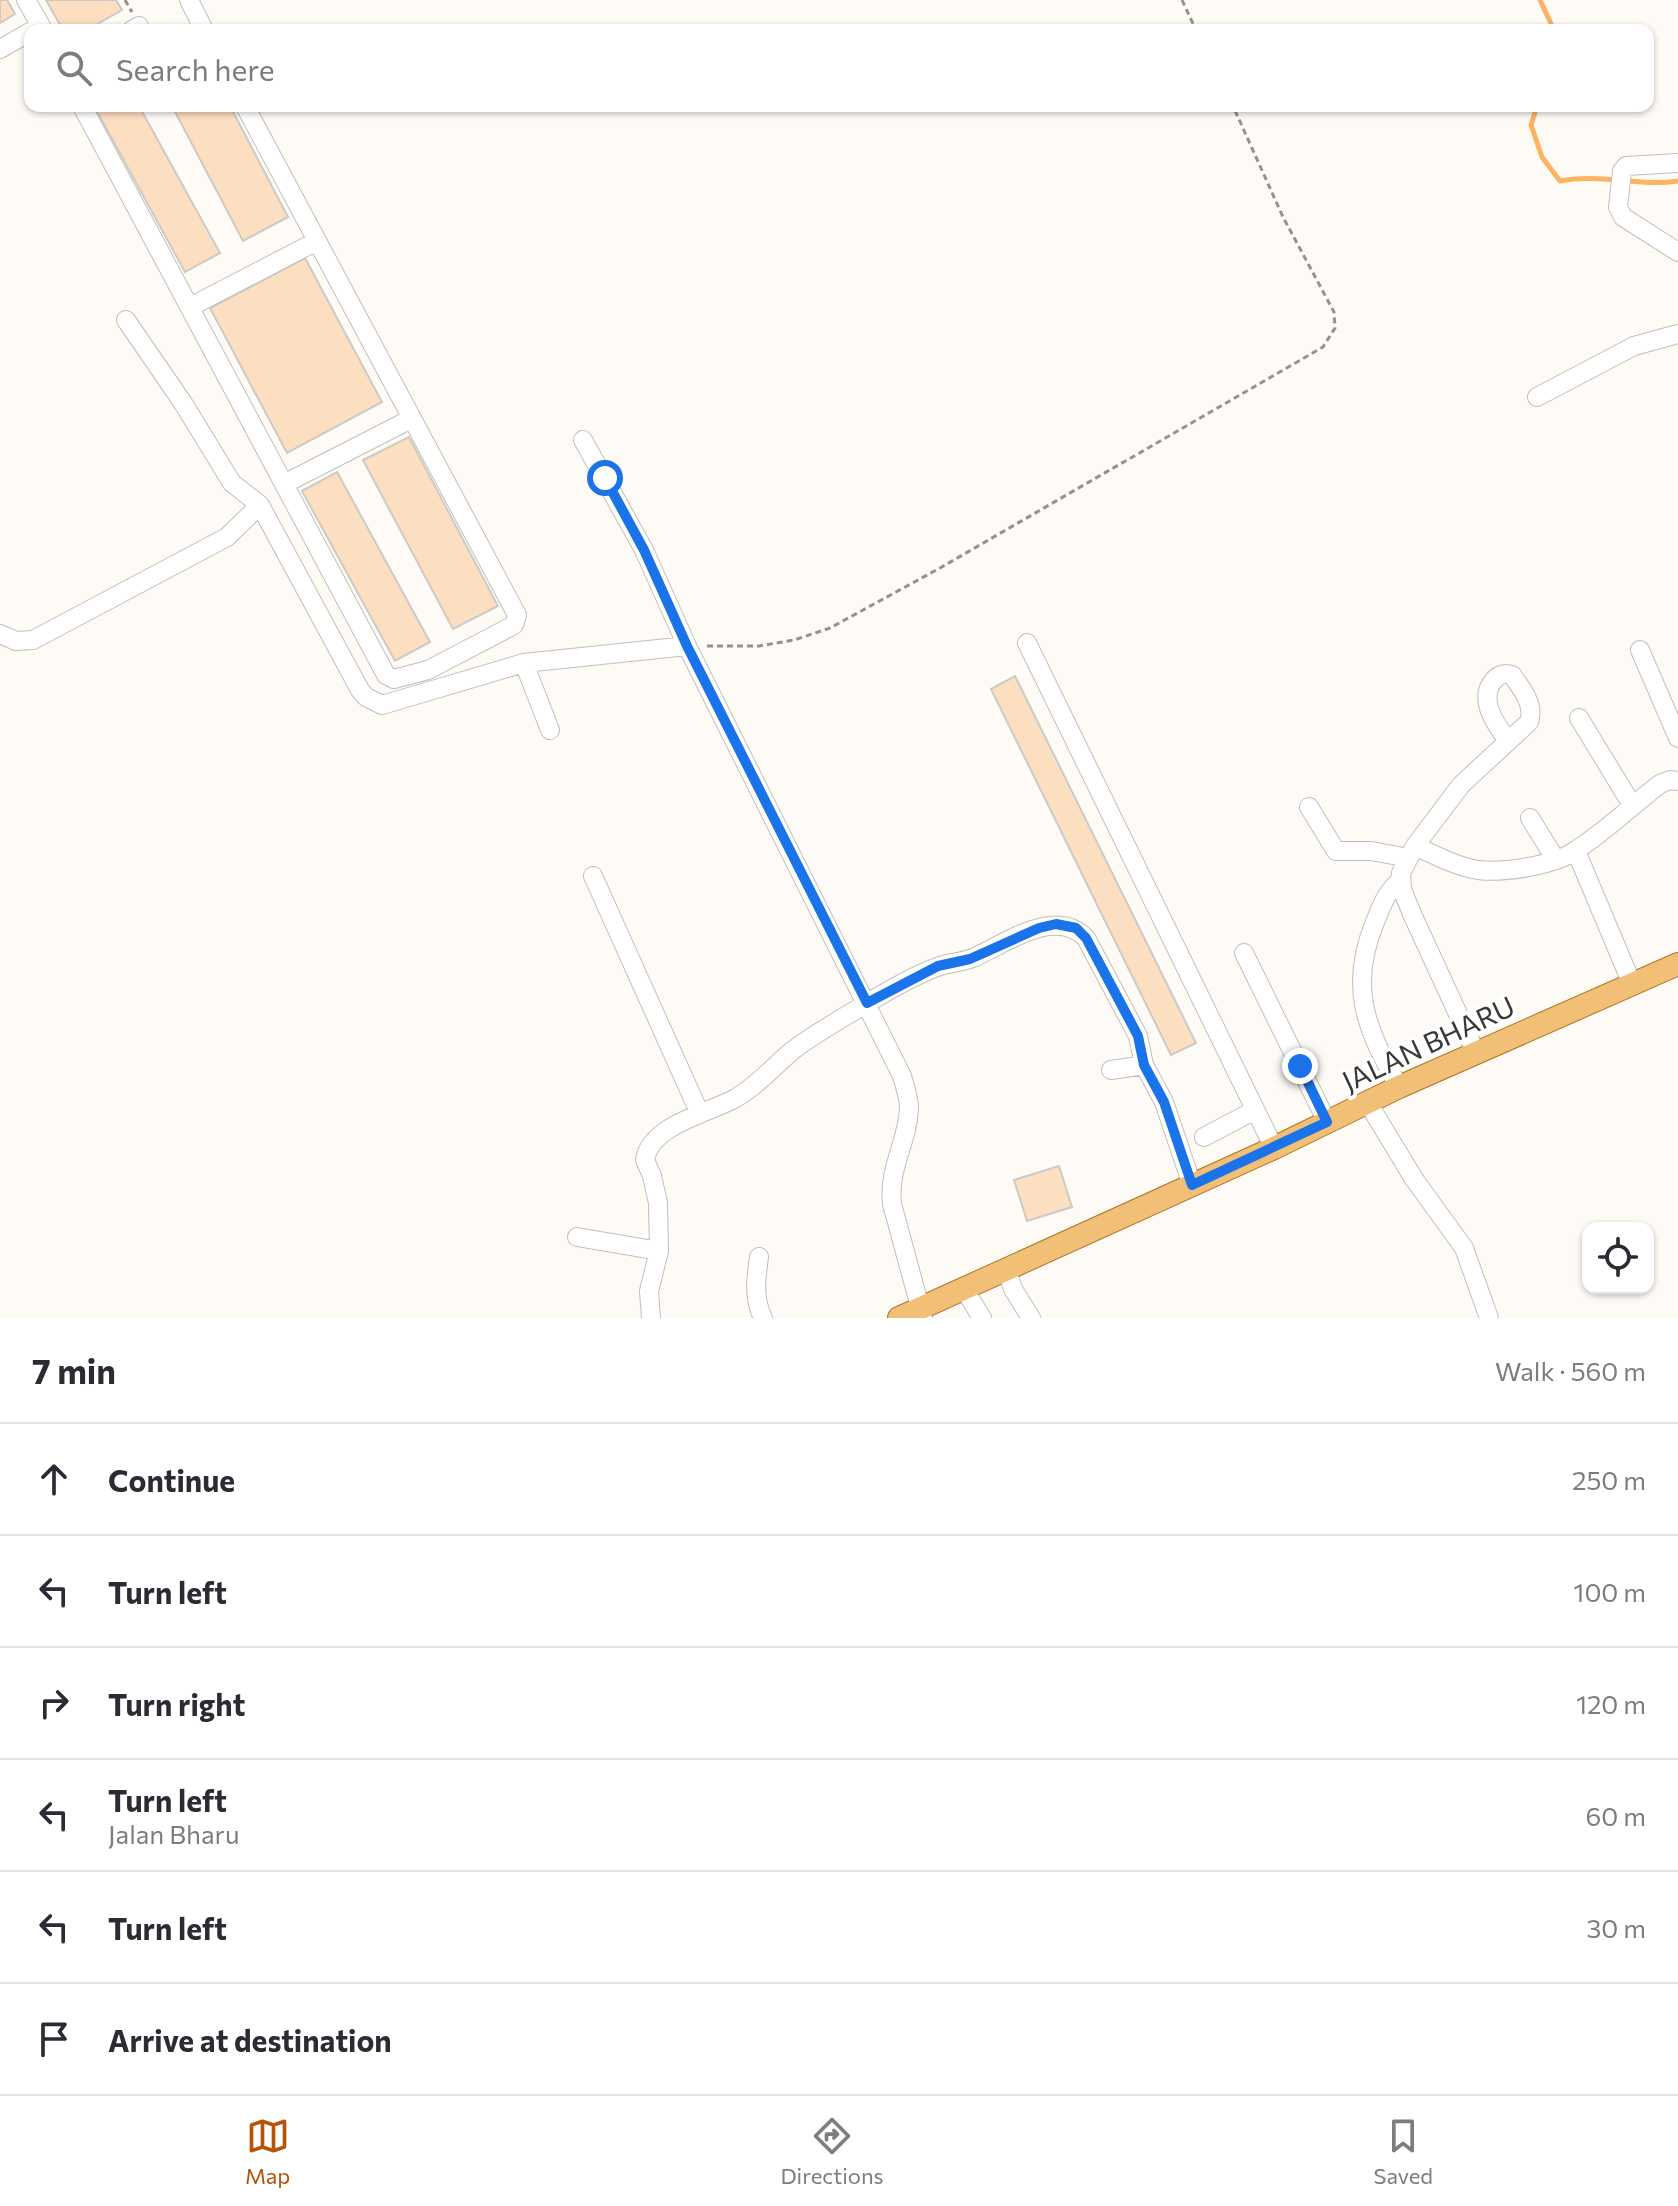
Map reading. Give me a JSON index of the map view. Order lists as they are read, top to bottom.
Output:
{
  "streets": {
    "main road": ["JALAN BHARU"]
  },
  "page": {
    "search": "Search here",
    "heading": ["7 min", "Walk · 560 m"],
    "list": [
      ["Continue", "250 m"],
      ["Turn left", "100 m"],
      ["Turn right", "120 m"],
      ["Turn left", "Jalan Bharu", "60 m"],
      ["Turn left", "30 m"],
      "Arrive at destination"
    ],
    "nav": ["Map", "Directions", "Saved"]
  }
}
